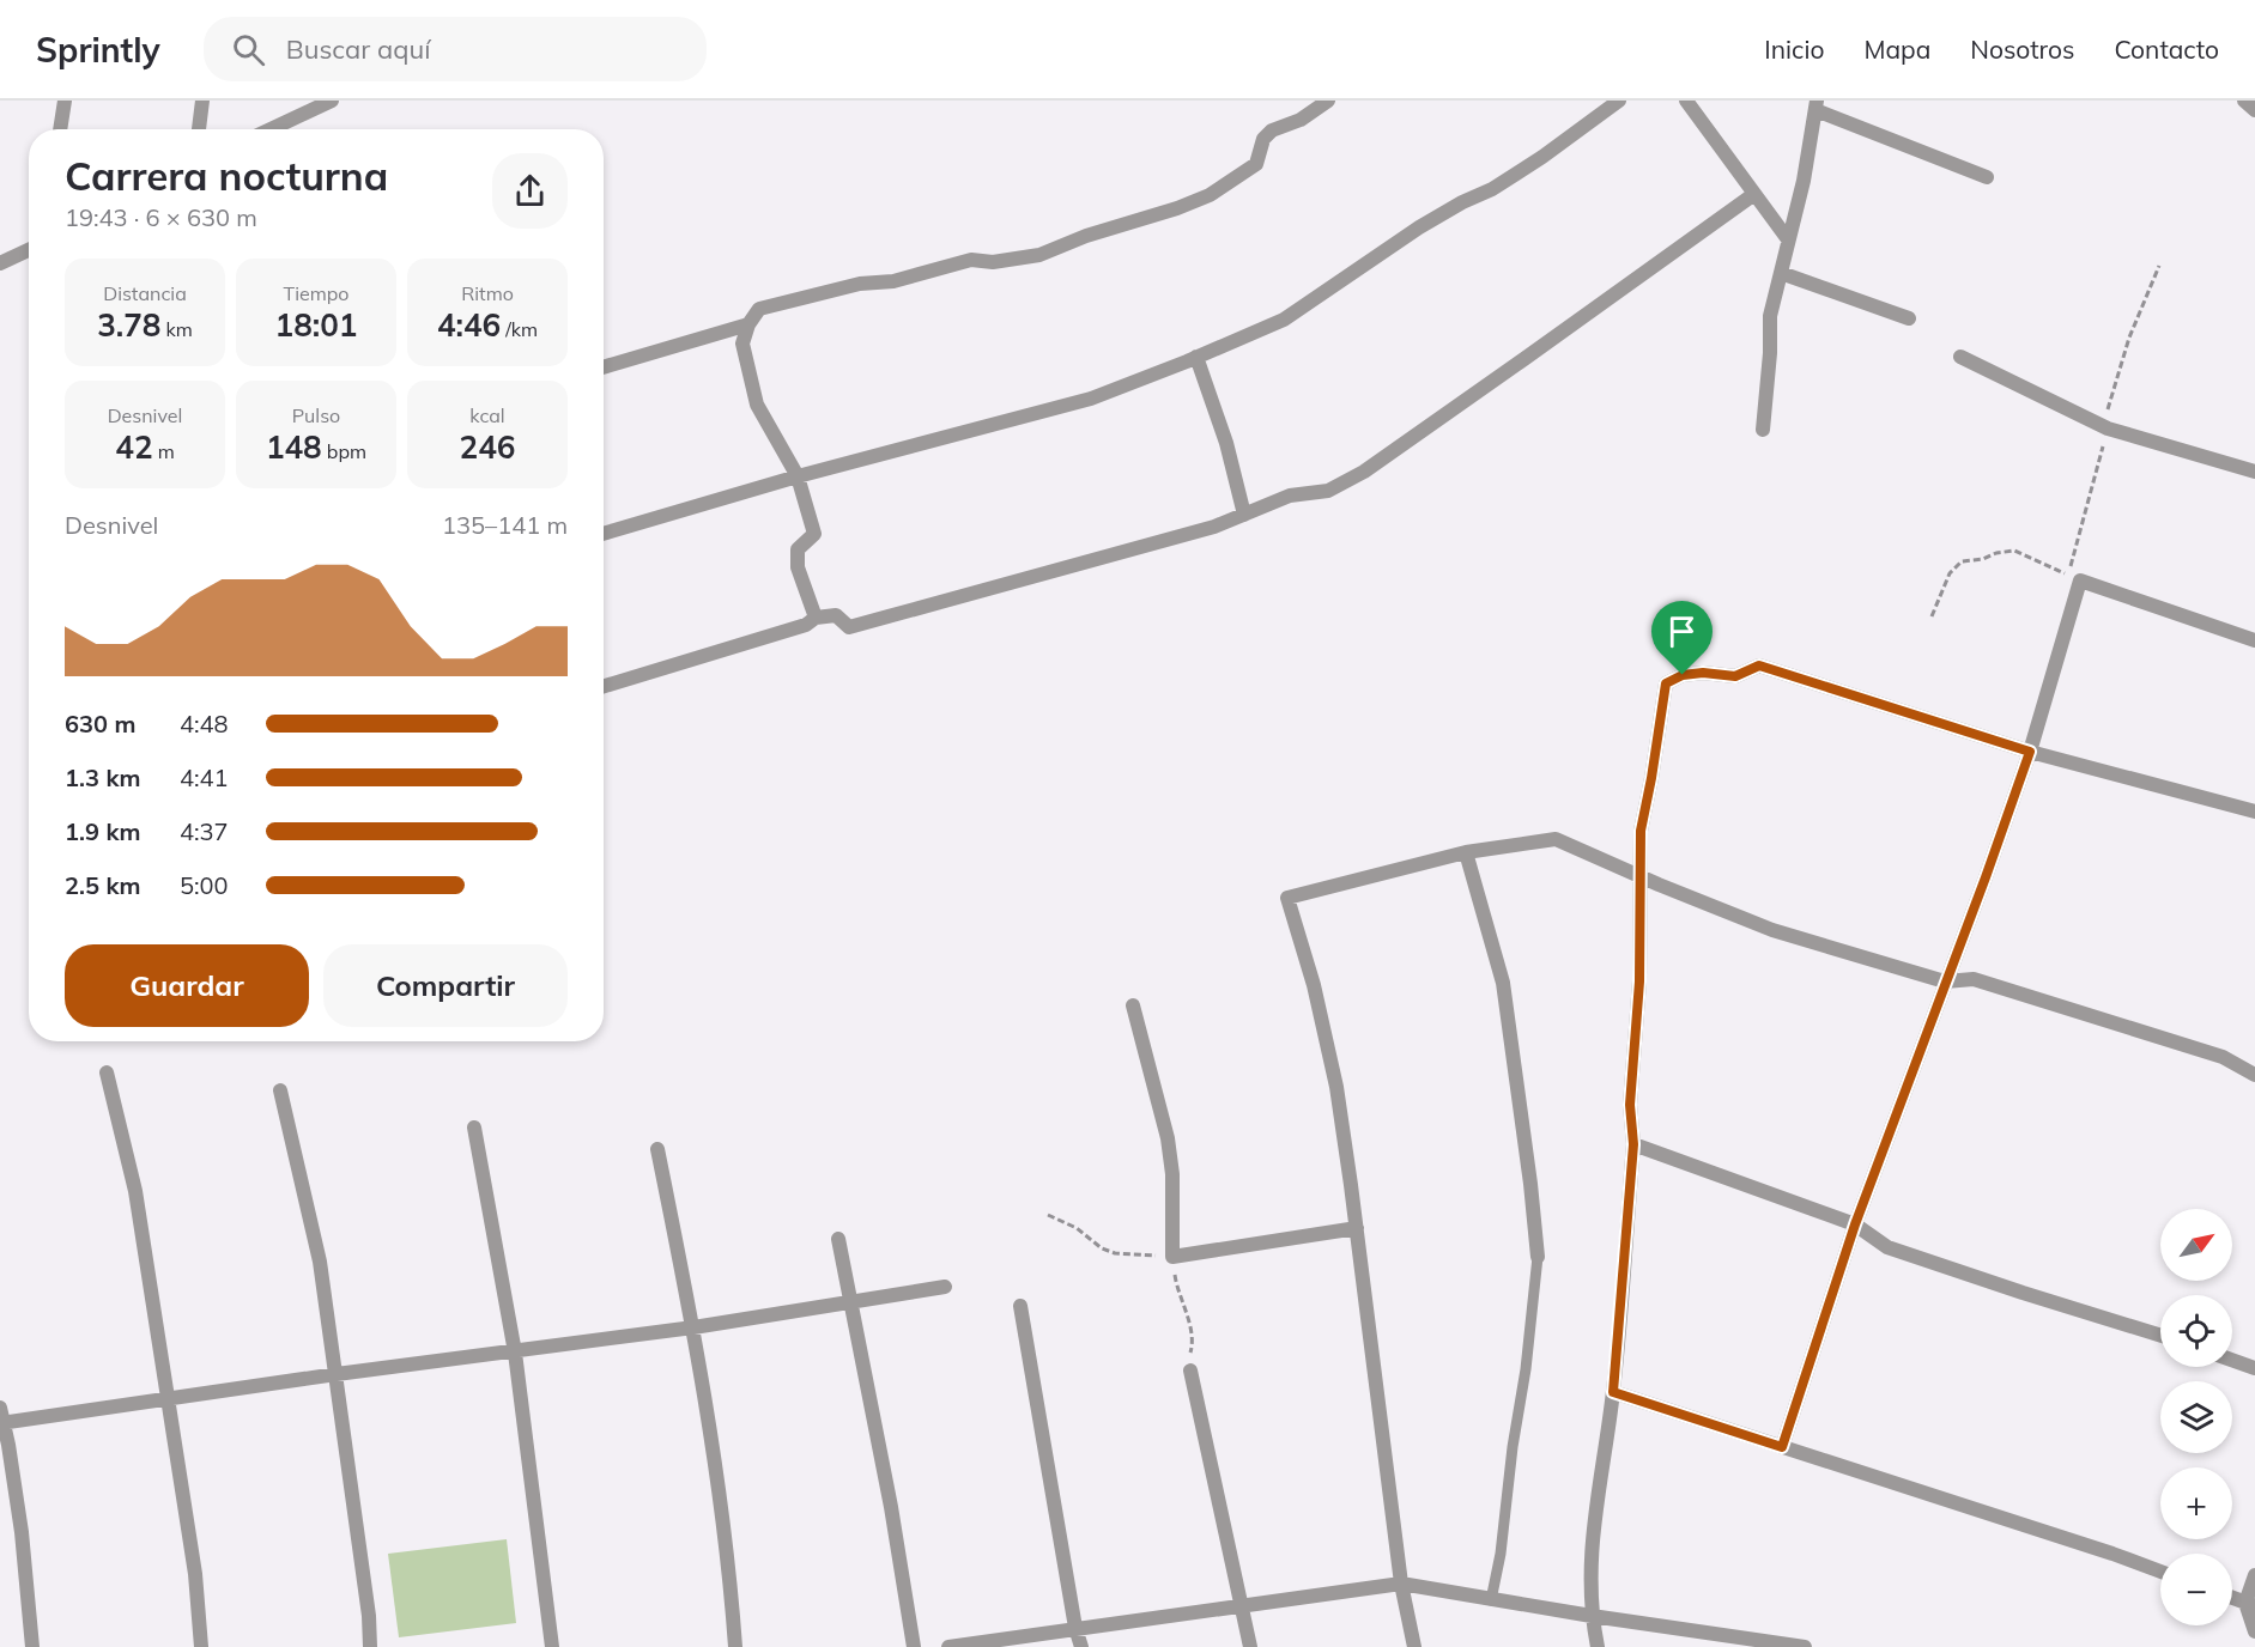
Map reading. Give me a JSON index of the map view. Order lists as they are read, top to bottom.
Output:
{
  "north": "top right",
  "page": {
    "header": "Sprintly",
    "search": "Buscar aquí",
    "nav": [
      "Inicio",
      "Mapa",
      "Nosotros",
      "Contacto"
    ],
    "heading": ["Carrera nocturna", "19:43 · 6 × 630 m"],
    "stats": [
      ["Distancia", "3.78 km"],
      ["Tiempo", "18:01"],
      ["Ritmo", "4:46 /km"],
      ["Desnivel", "42 m"],
      ["Pulso", "148 bpm"],
      ["kcal", "246"]
    ],
    "chart": ["Desnivel", "135–141 m"],
    "list": [
      {
        "name": "630 m",
        "note": "4:48"
      },
      {
        "name": "1.3 km",
        "note": "4:41"
      },
      {
        "name": "1.9 km",
        "note": "4:37"
      },
      {
        "name": "2.5 km",
        "note": "5:00"
      }
    ],
    "buttons": ["Guardar", "Compartir"],
    "map_buttons": ["+", "−"]
  }
}
